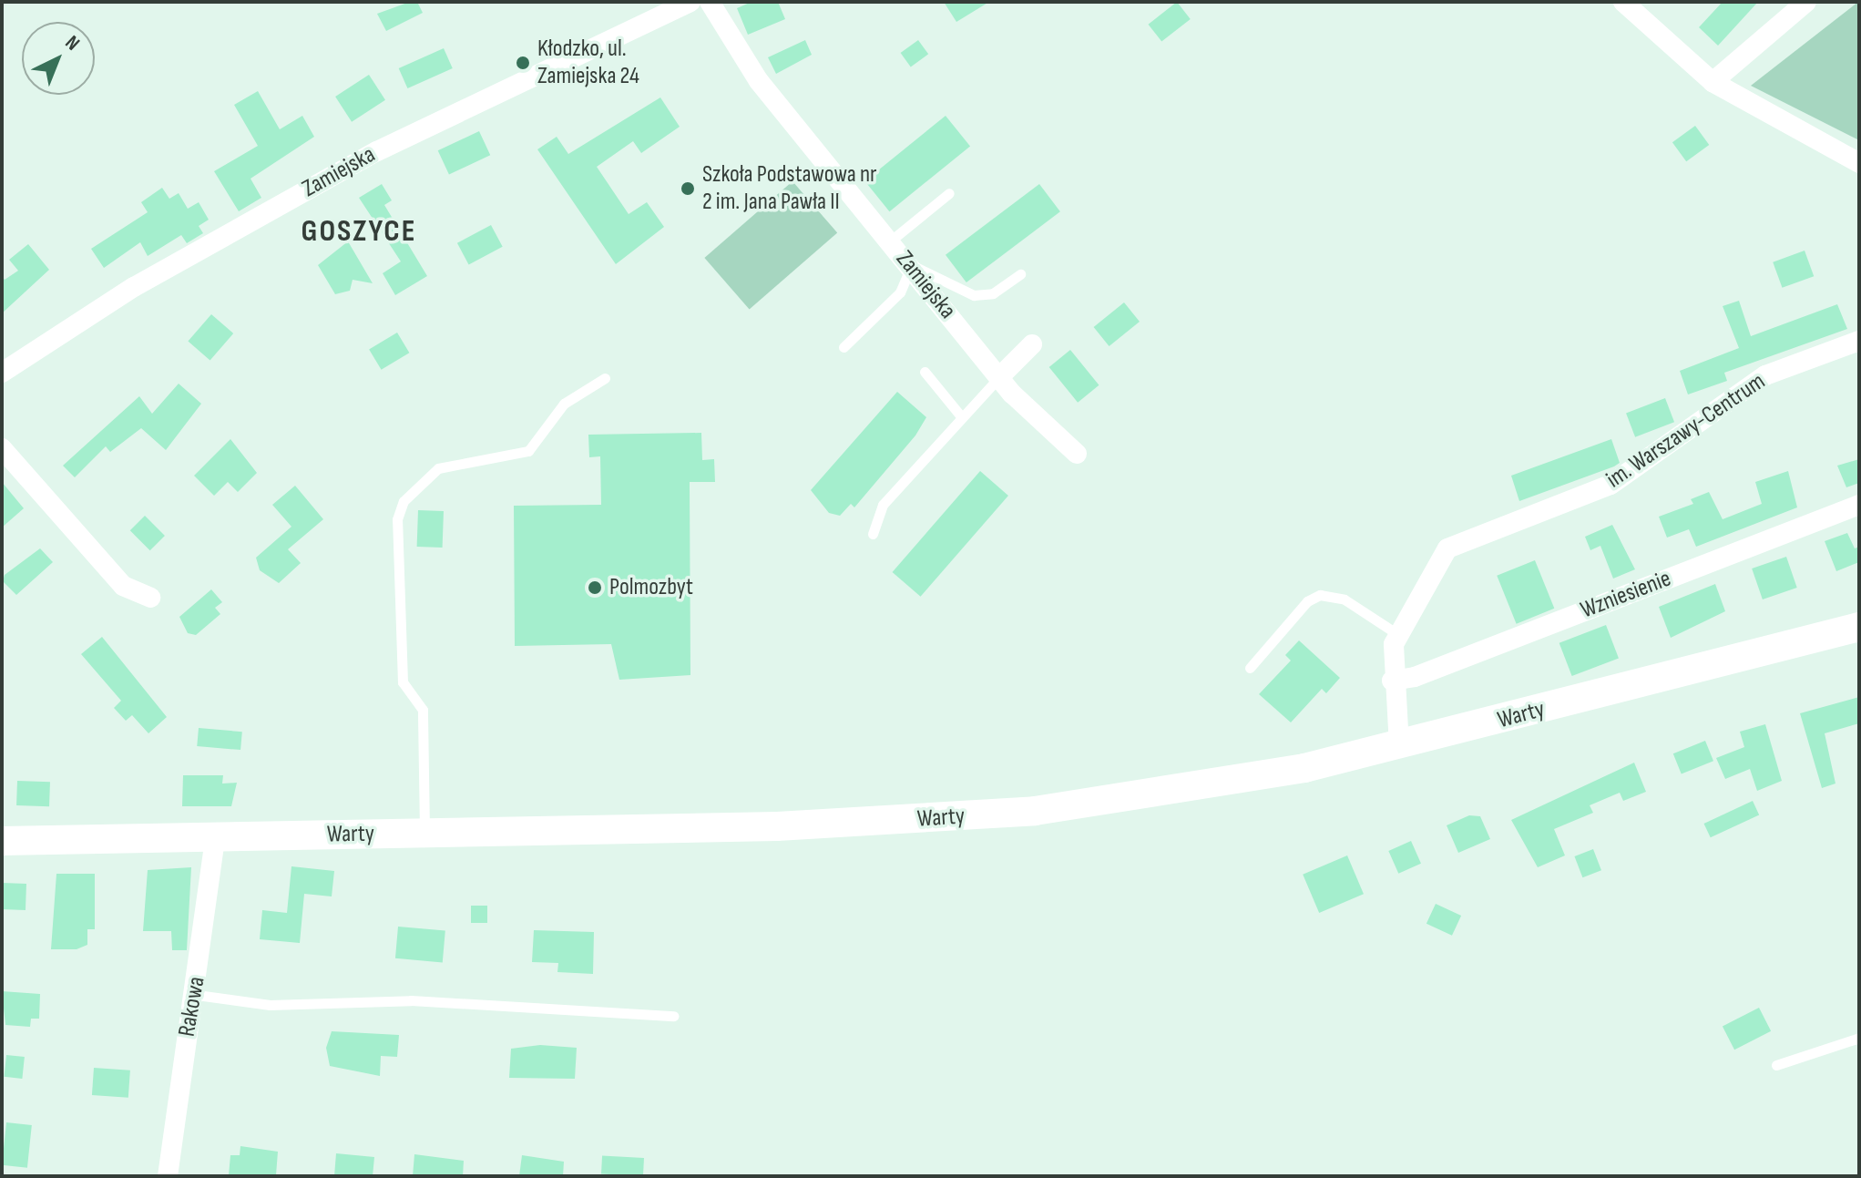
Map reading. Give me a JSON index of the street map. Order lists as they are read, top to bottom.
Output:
{
  "streets": {
    "main road": ["Warty"],
    "street": [
      "Zamiejska",
      "im. Warszawy-Centrum",
      "Wzniesienie",
      "Rakowa"
    ]
  },
  "crossings": [
    ["im. Warszawy-Centrum", "Wzniesienie"],
    ["im. Warszawy-Centrum", "Warty"],
    ["Warty", "Rakowa"]
  ],
  "districts": ["GOSZYCE"],
  "places": ["Kłodzko, ul. Zamiejska 24", "Szkoła Podstawowa nr 2 im. Jana Pawła II", "Polmozbyt"],
  "north": "top right"
}
